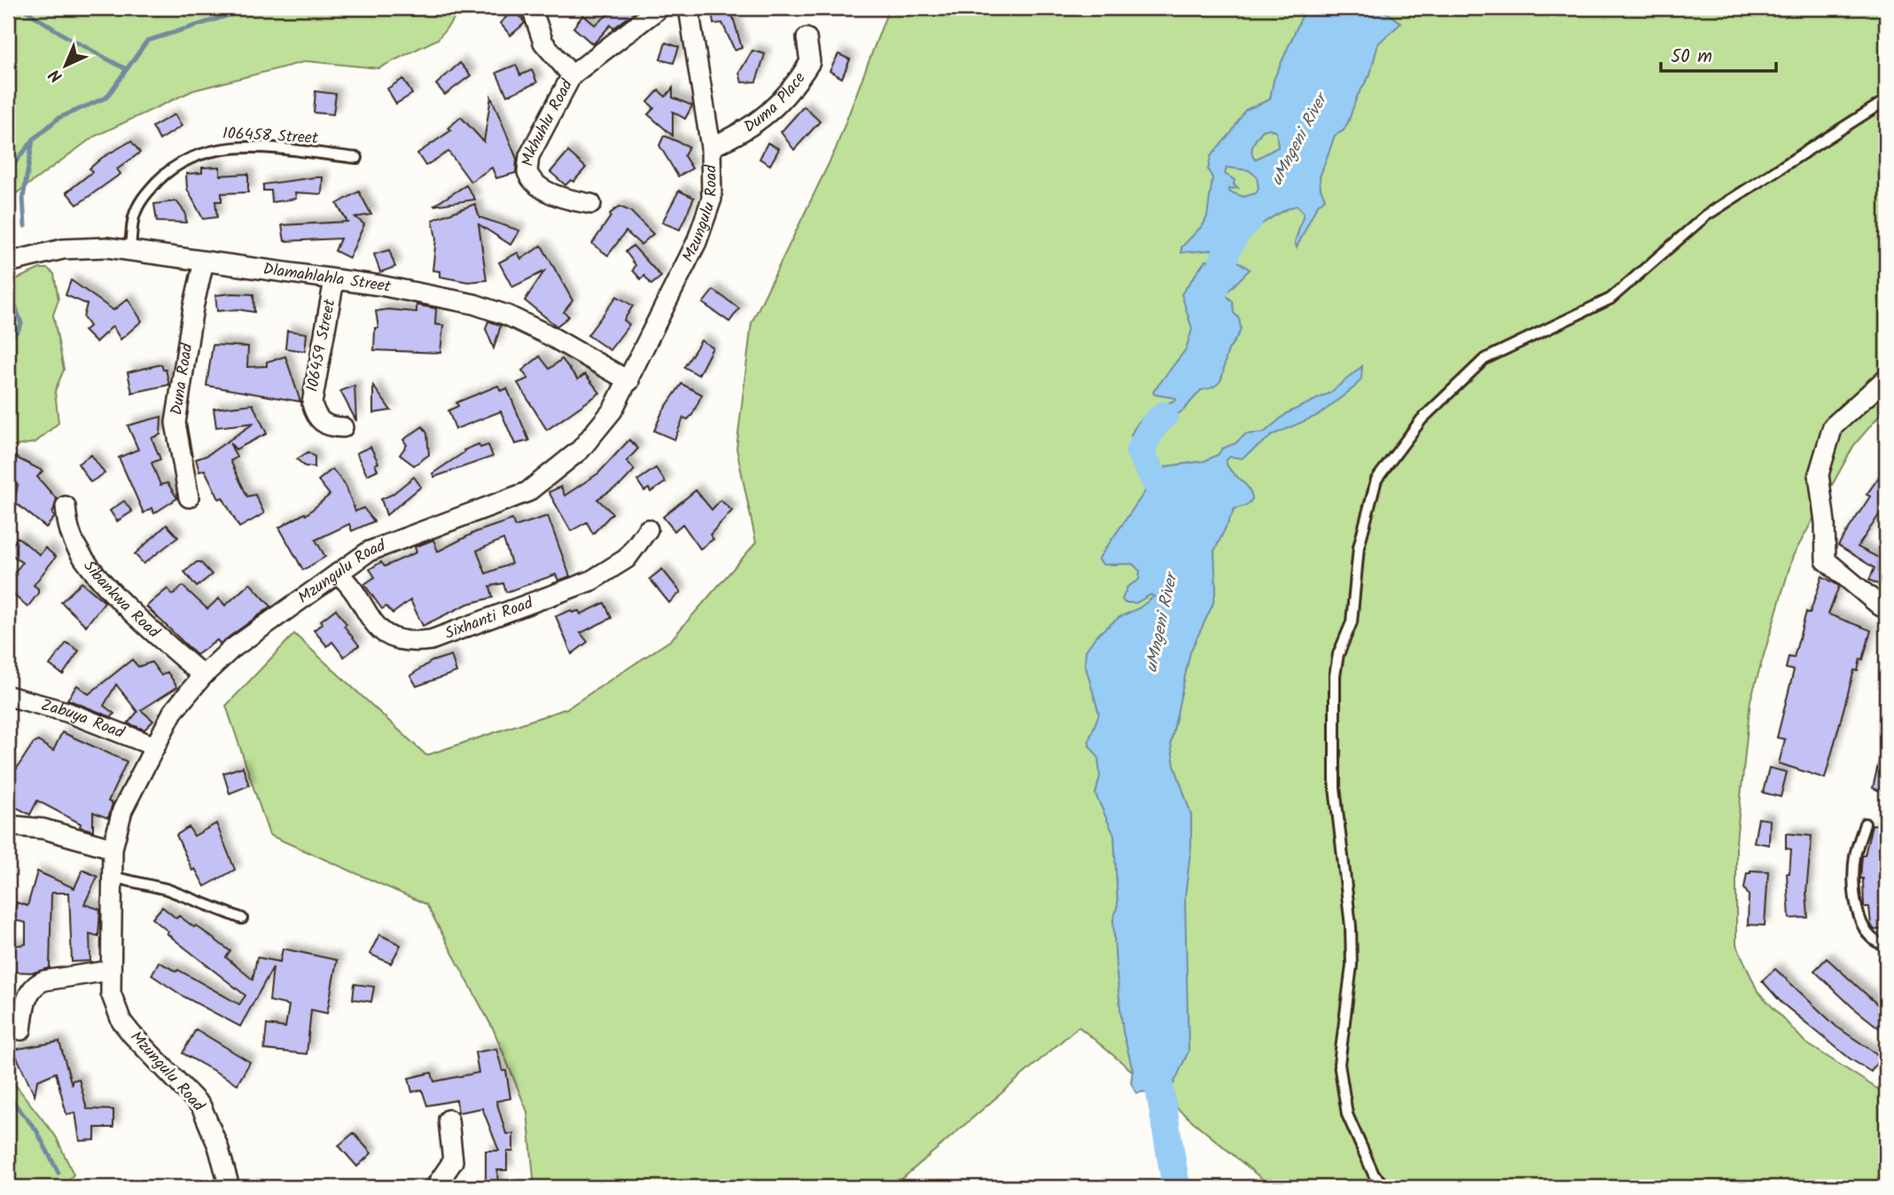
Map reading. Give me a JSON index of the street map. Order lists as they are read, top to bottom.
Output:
{
  "streets": {
    "street": [
      "Duma Place",
      "Mkhuhlu Road",
      "Mzungulu Road",
      "Dlamahlahla Street",
      "106459 Street",
      "Duna Road",
      "Sibankwa Road",
      "Sixhanti Road",
      "Zabuya Road"
    ],
    "lane": ["106458 Street"]
  },
  "crossings": [
    ["Duma Place", "Mzungulu Road"],
    ["106458 Street", "Dlamahlahla Street"],
    ["Mzungulu Road", "Dlamahlahla Street"],
    ["Mzungulu Road", "Sibankwa Road"],
    ["Mzungulu Road", "Sixhanti Road"],
    ["Mzungulu Road", "Zabuya Road"],
    ["Dlamahlahla Street", "106459 Street"],
    ["Dlamahlahla Street", "Duna Road"]
  ],
  "water": ["uMngeni River"],
  "scale_bar": "50 m",
  "north": "bottom left"
}
